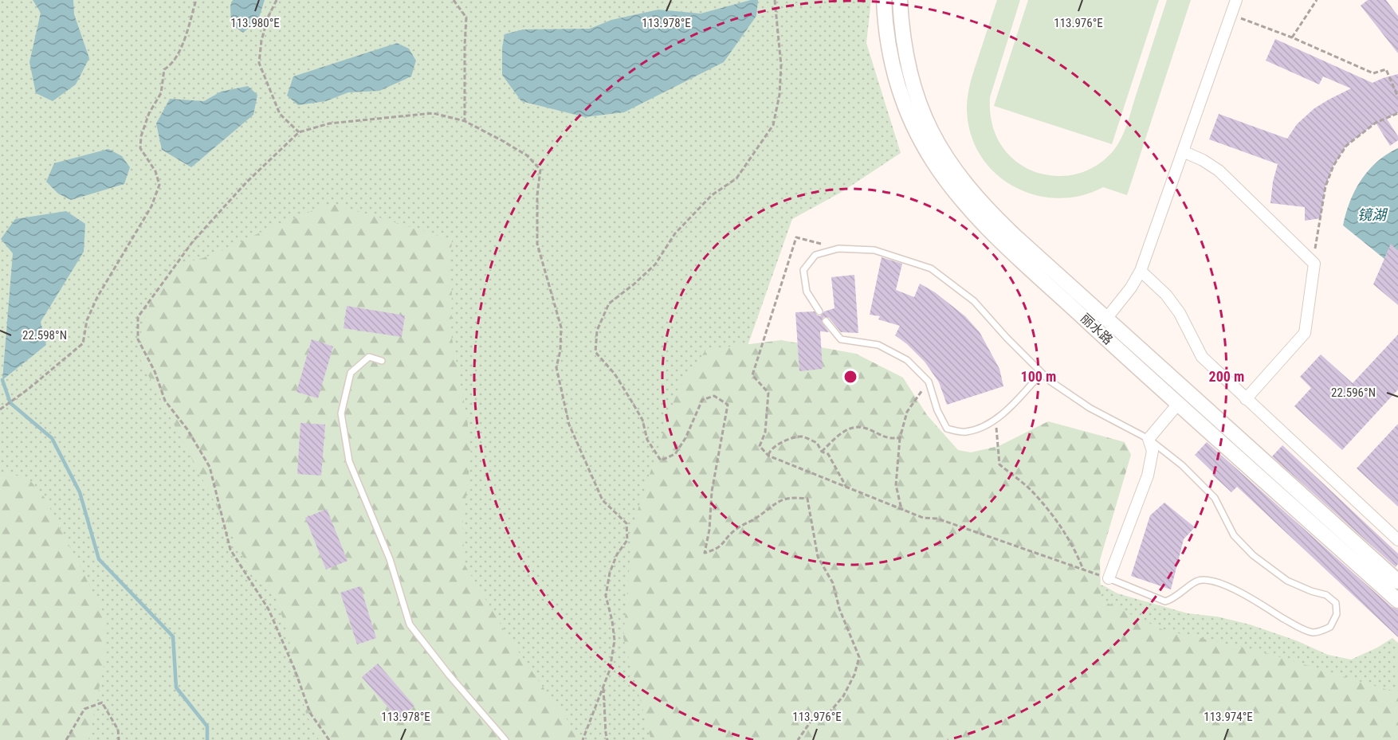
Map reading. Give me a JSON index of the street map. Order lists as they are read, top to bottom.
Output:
{
  "streets": {
    "main road": ["丽水路"]
  },
  "water": ["镜湖"],
  "coordinates": [
    "113.978°E",
    "113.976°E",
    "113.980°E",
    "22.598°N",
    "22.596°N",
    "113.974°E"
  ],
  "rings": ["100 m", "200 m"]
}
